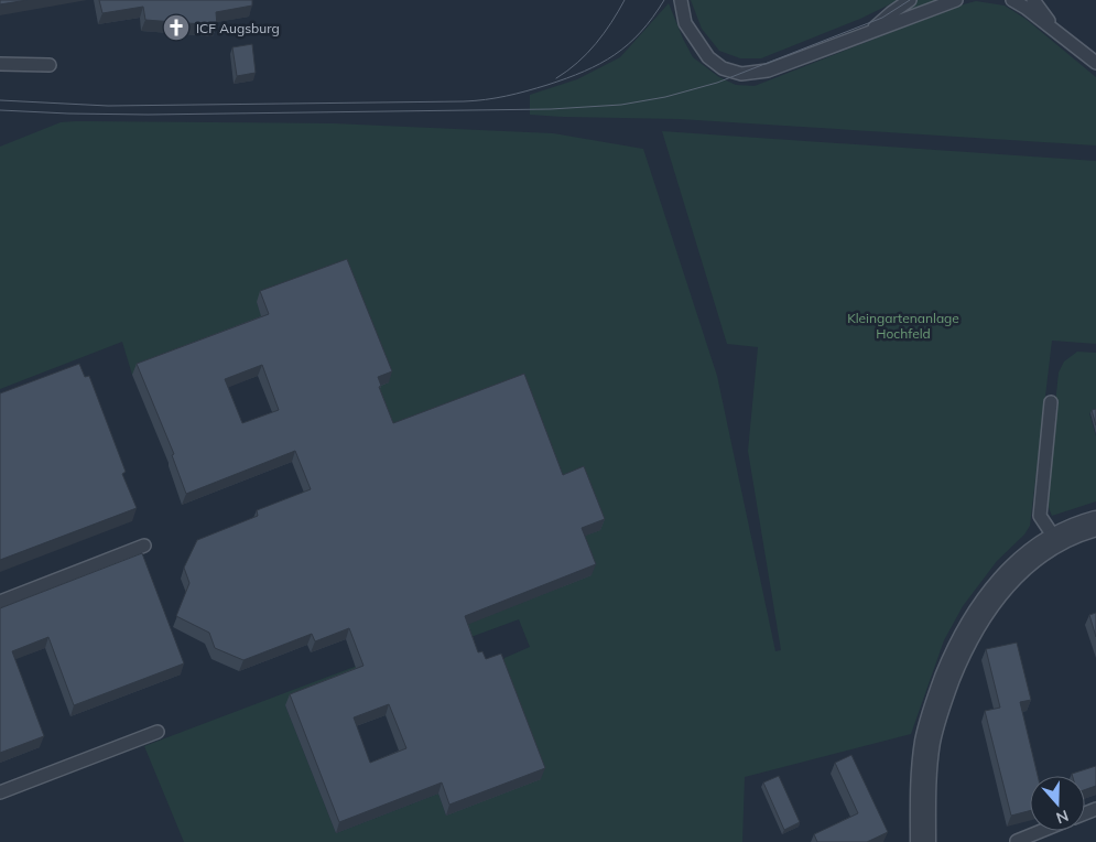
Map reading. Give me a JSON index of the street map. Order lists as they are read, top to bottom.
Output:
{
  "parks": ["Kleingartenanlage Hochfeld"],
  "places": {
    "church": ["ICF Augsburg"]
  },
  "north": "bottom"
}
